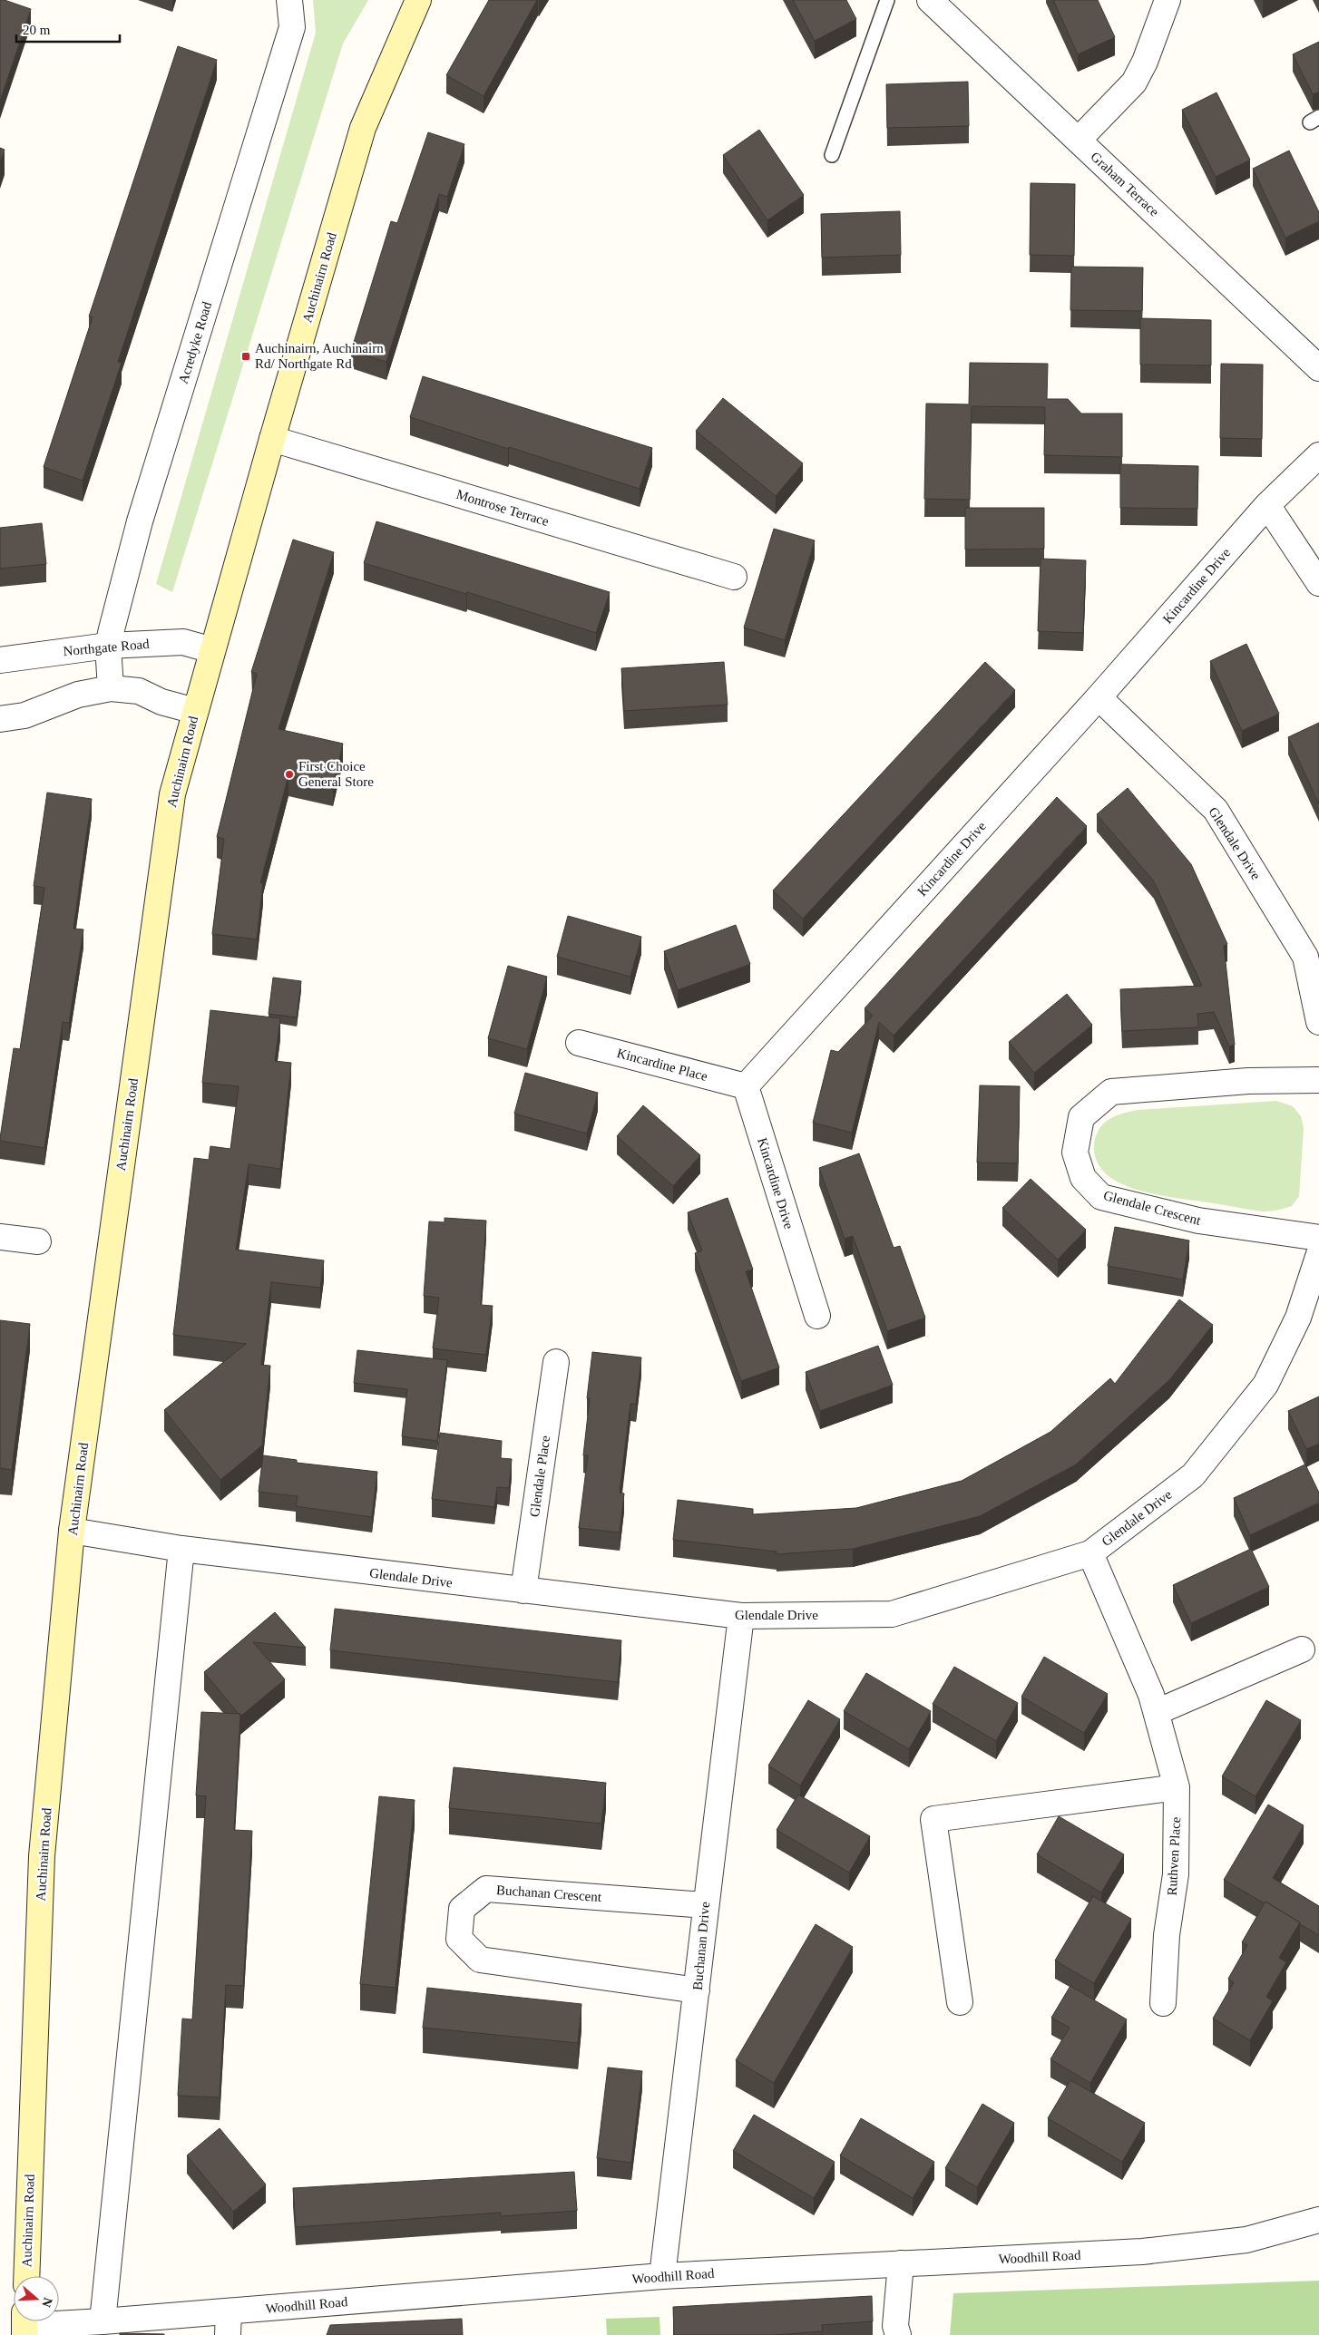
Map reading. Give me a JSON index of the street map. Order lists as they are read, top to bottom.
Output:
{
  "streets": {
    "main road": ["Auchinairn Road"],
    "street": [
      "Graham Terrace",
      "Acredyke Road",
      "Montrose Terrace",
      "Kincardine Drive",
      "Northgate Road",
      "Glendale Drive",
      "Kincardine Place",
      "Glendale Crescent",
      "Glendale Place",
      "Ruthven Place",
      "Buchanan Crescent",
      "Buchanan Drive",
      "Woodhill Road"
    ]
  },
  "crossings": [
    ["Auchinairn Road", "Montrose Terrace"],
    ["Auchinairn Road", "Northgate Road"],
    ["Auchinairn Road", "Glendale Drive"],
    ["Acredyke Road", "Northgate Road"],
    ["Kincardine Drive", "Glendale Drive"],
    ["Kincardine Drive", "Kincardine Place"],
    ["Glendale Drive", "Glendale Place"],
    ["Glendale Drive", "Ruthven Place"],
    ["Glendale Drive", "Buchanan Drive"],
    ["Buchanan Crescent", "Buchanan Drive"],
    ["Buchanan Drive", "Woodhill Road"]
  ],
  "places": {
    "transit": ["Auchinairn, Auchinairn Rd/ Northgate Rd"],
    "other": ["First Choice General Store"]
  },
  "scale_bar": "20 m",
  "north": "right"
}
